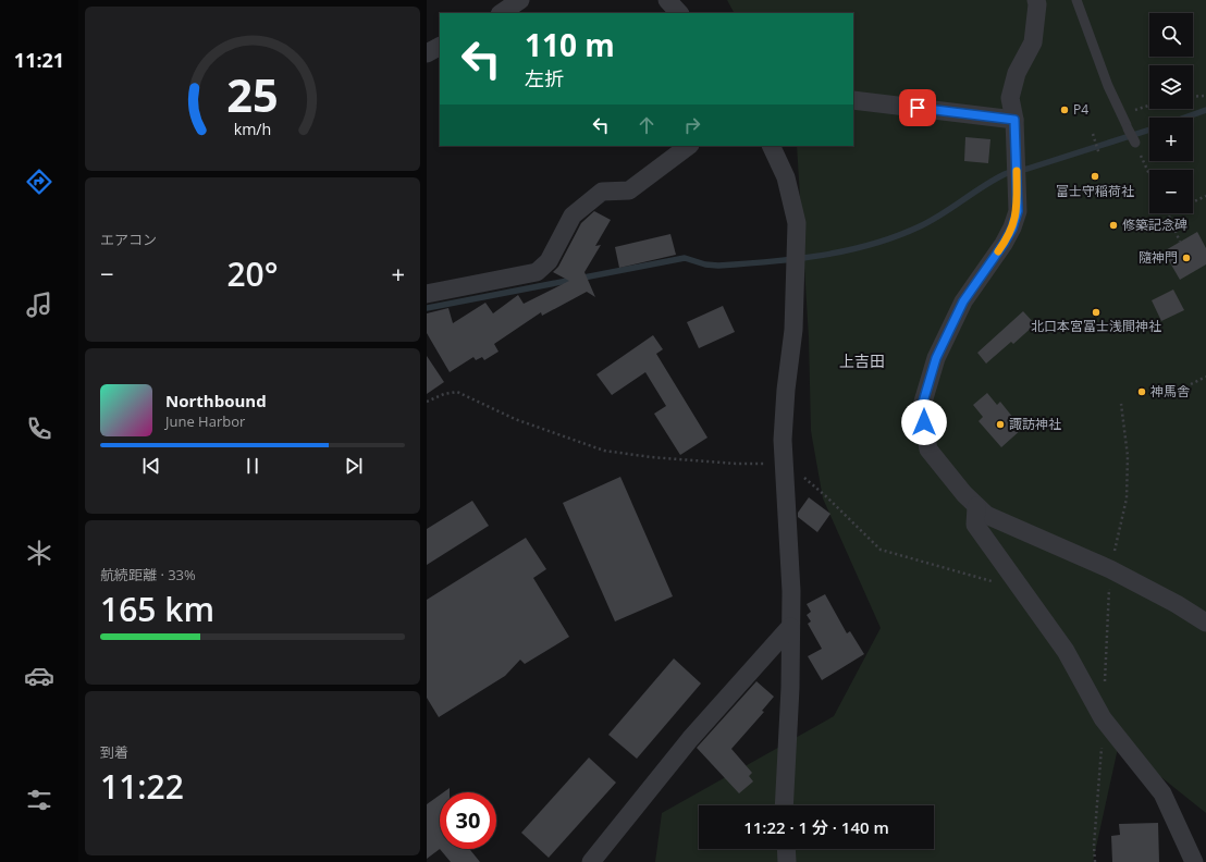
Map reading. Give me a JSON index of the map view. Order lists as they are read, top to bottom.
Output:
{
  "districts": ["上吉田"],
  "places": [
    "P4",
    "富士守稲荷社",
    "修築記念碑",
    "隨神門",
    "北口本宮冨士浅間神社",
    "神馬舎",
    "諏訪神社"
  ],
  "page": {
    "tabs": "11:21",
    "map_buttons": ["+", "−"],
    "turn": ["110 m", "左折"],
    "tile": [
      "エアコン",
      ["航続距離 · 33%", "165 km"],
      ["到着", "11:22"]
    ],
    "heat": ["−", "20°", "+"],
    "song": ["Northbound", "June Harbor"],
    "limit": "30",
    "trip": "11:22 · 1 分 · 140 m",
    "gauge": ["25", "km/h"]
  }
}
